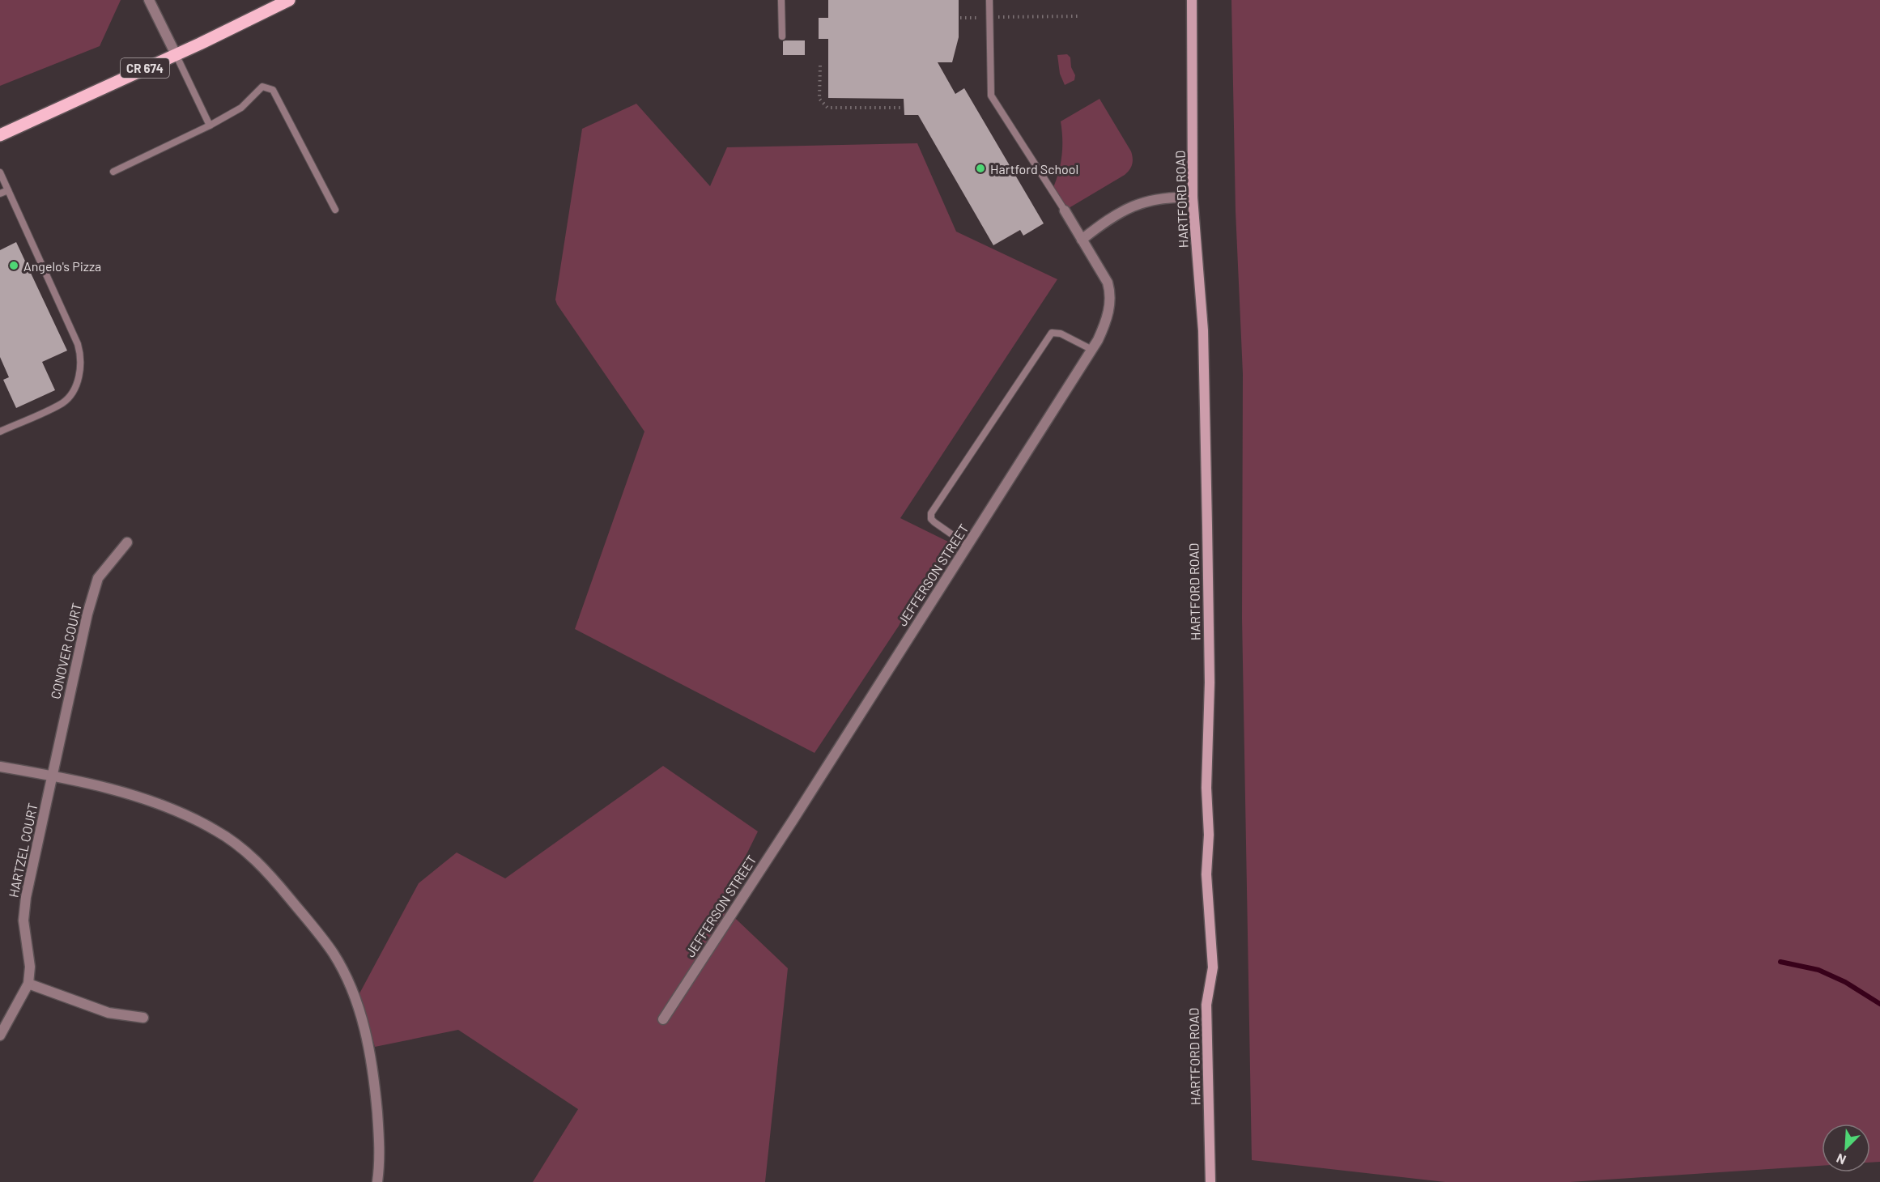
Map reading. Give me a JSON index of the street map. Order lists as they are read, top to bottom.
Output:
{
  "streets": {
    "main road": ["CR 674"],
    "street": [
      "HARTFORD ROAD",
      "JEFFERSON STREET",
      "CONOVER COURT",
      "HARTZEL COURT"
    ]
  },
  "crossings": [
    ["CONOVER COURT", "HARTZEL COURT"]
  ],
  "places": ["Hartford School", "Angelo's Pizza"],
  "north": "bottom left"
}
